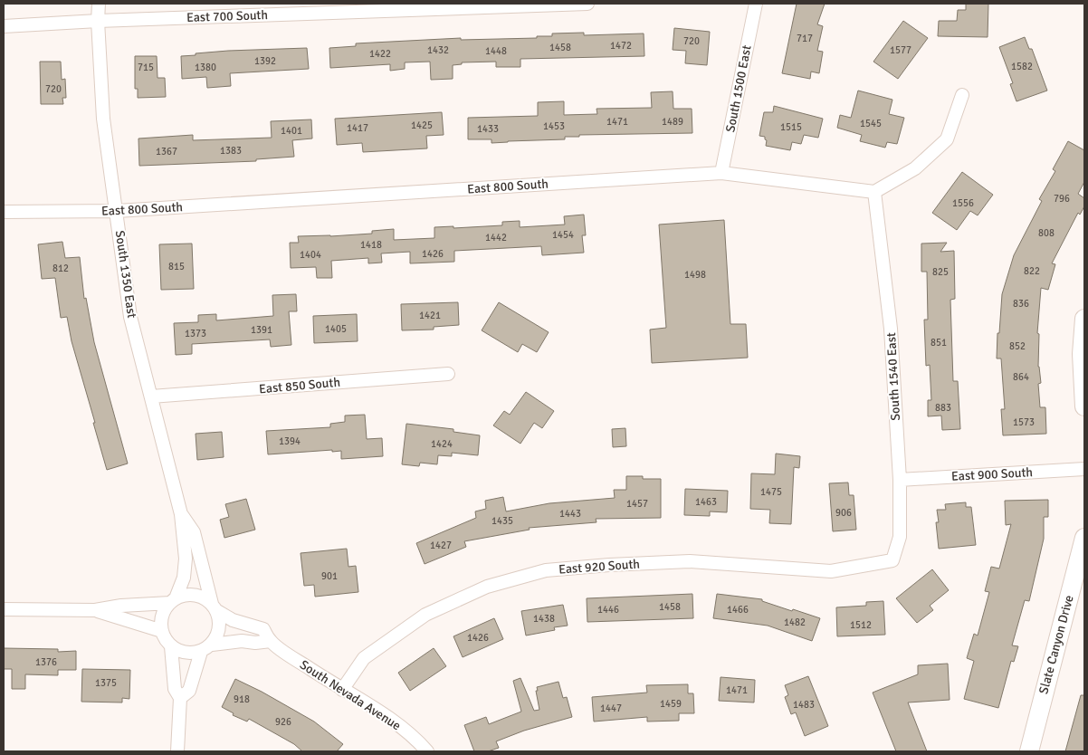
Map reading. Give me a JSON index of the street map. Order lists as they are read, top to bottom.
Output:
{
  "streets": {
    "street": [
      "East 700 South",
      "South 1500 East",
      "East 800 South",
      "South 1350 East",
      "South 1540 East",
      "East 850 South",
      "East 900 South",
      "East 920 South",
      "Slate Canyon Drive",
      "South Nevada Avenue"
    ]
  },
  "crossings": [
    ["East 700 South", "South 1350 East"],
    ["South 1500 East", "East 800 South"],
    ["East 800 South", "South 1350 East"],
    ["East 800 South", "South 1540 East"],
    ["South 1350 East", "East 850 South"],
    ["South 1350 East", "South Nevada Avenue"],
    ["South 1540 East", "East 900 South"],
    ["South 1540 East", "East 920 South"],
    ["East 920 South", "South Nevada Avenue"]
  ],
  "house_numbers": [
    "717",
    "720",
    "1472",
    "1458",
    "1432",
    "1577",
    "1448",
    "1422",
    "1392",
    "1582",
    "715",
    "1380",
    "720",
    "1471",
    "1489",
    "1545",
    "1425",
    "1453",
    "1515",
    "1417",
    "1433",
    "1401",
    "1383",
    "1367",
    "796",
    "1556",
    "808",
    "1454",
    "1442",
    "1418",
    "1426",
    "1404",
    "815",
    "812",
    "822",
    "825",
    "1498",
    "836",
    "1421",
    "1405",
    "1391",
    "1373",
    "851",
    "852",
    "864",
    "883",
    "1573",
    "1394",
    "1424",
    "1475",
    "1463",
    "1457",
    "906",
    "1443",
    "1435",
    "1427",
    "901",
    "1458",
    "1446",
    "1466",
    "1438",
    "1482",
    "1512",
    "1426",
    "1376",
    "1375",
    "1471",
    "918",
    "1459",
    "1483",
    "1447",
    "926"
  ]
}
